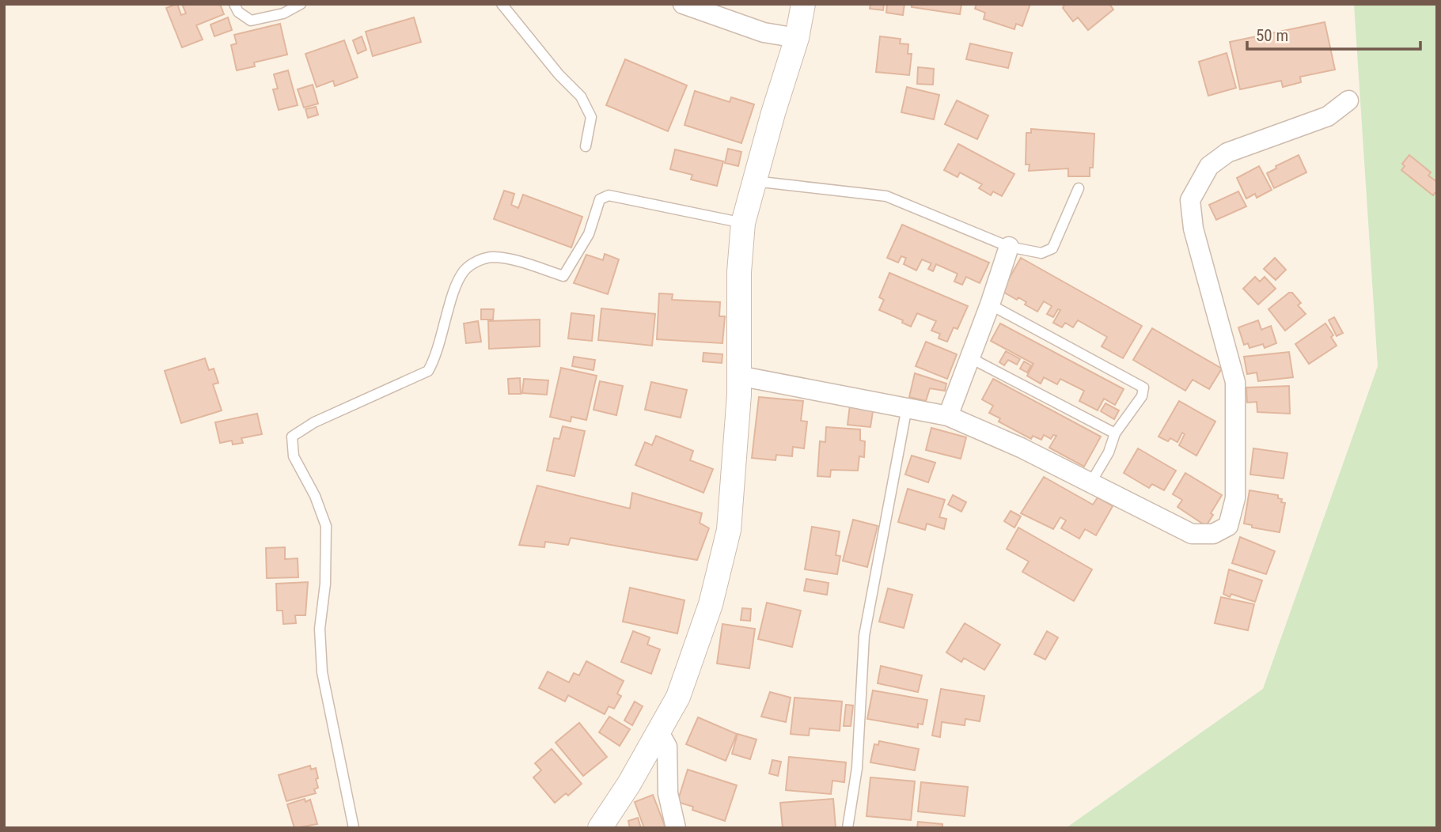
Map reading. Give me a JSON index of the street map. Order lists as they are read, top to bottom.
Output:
{
  "scale_bar": "50 m"
}
